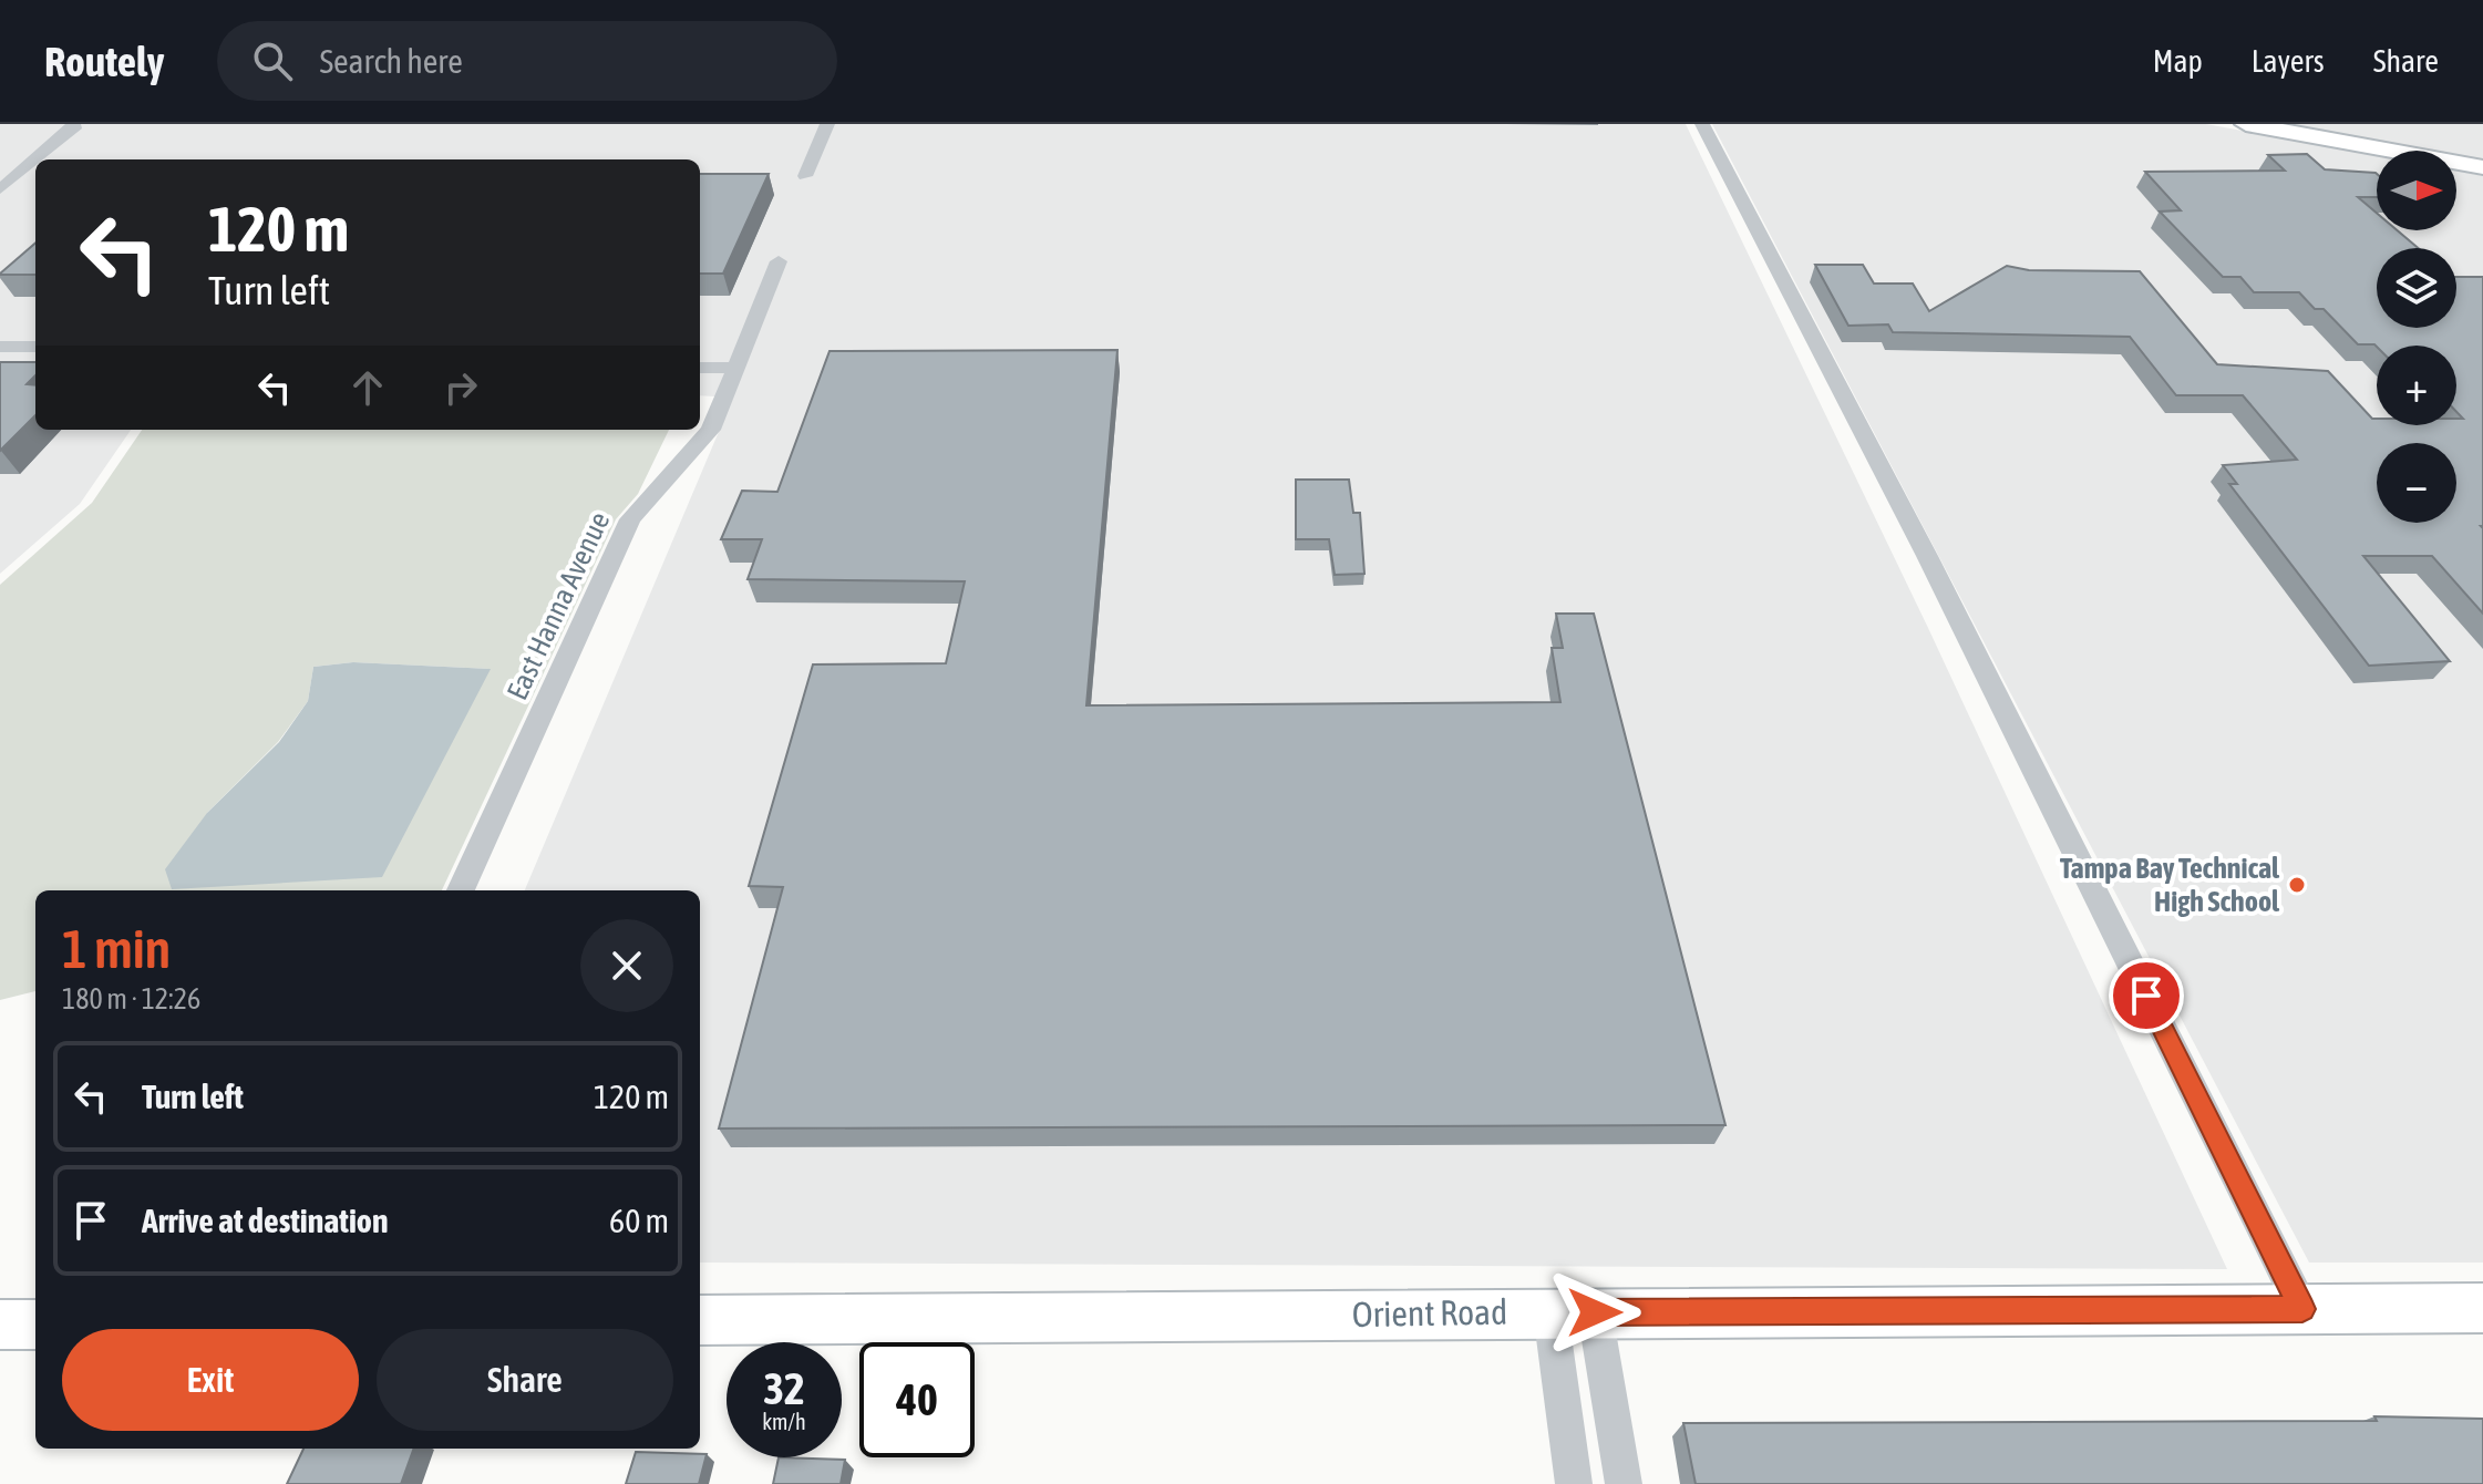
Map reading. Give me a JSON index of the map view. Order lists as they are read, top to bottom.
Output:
{
  "streets": {
    "street": ["East Hanna Avenue", "Orient Road"]
  },
  "places": ["Tampa Bay Technical High School"],
  "north": "right",
  "page": {
    "header": "Routely",
    "search": "Search here",
    "nav": ["Map", "Layers", "Share"],
    "map_buttons": ["+", "−"],
    "turn": ["120 m", "Turn left"],
    "heading": ["1 min", "180 m · 12:26"],
    "list": [
      {
        "name": "Turn left",
        "value": "120 m"
      },
      {
        "name": "Arrive at destination",
        "value": "60 m"
      }
    ],
    "buttons": ["Exit", "Share"],
    "speed": "32 km/h",
    "limit": "40"
  }
}
